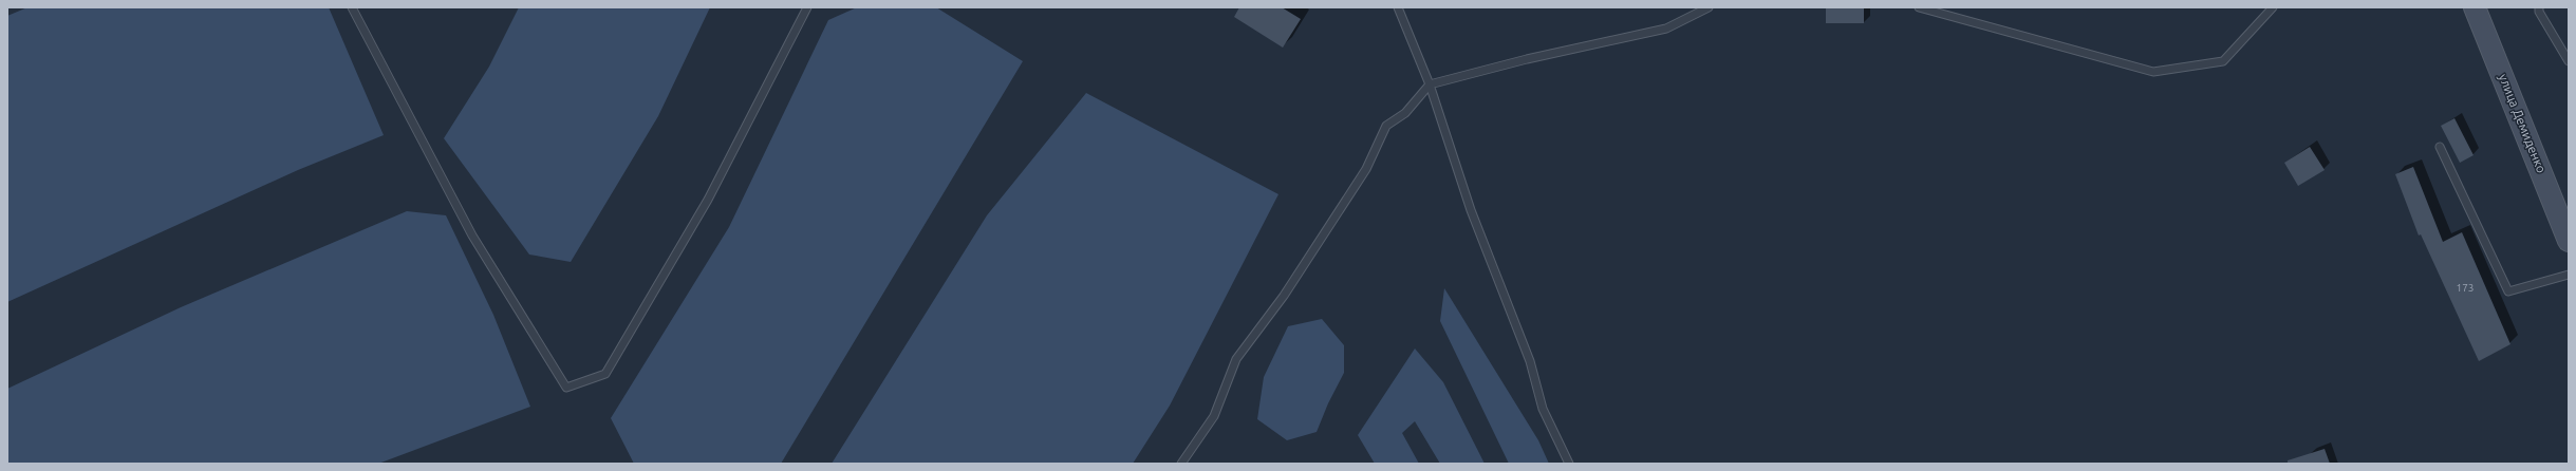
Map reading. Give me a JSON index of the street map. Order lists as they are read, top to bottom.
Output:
{
  "streets": {
    "main road": ["улица Демиденко"]
  },
  "house_numbers": ["173"]
}
